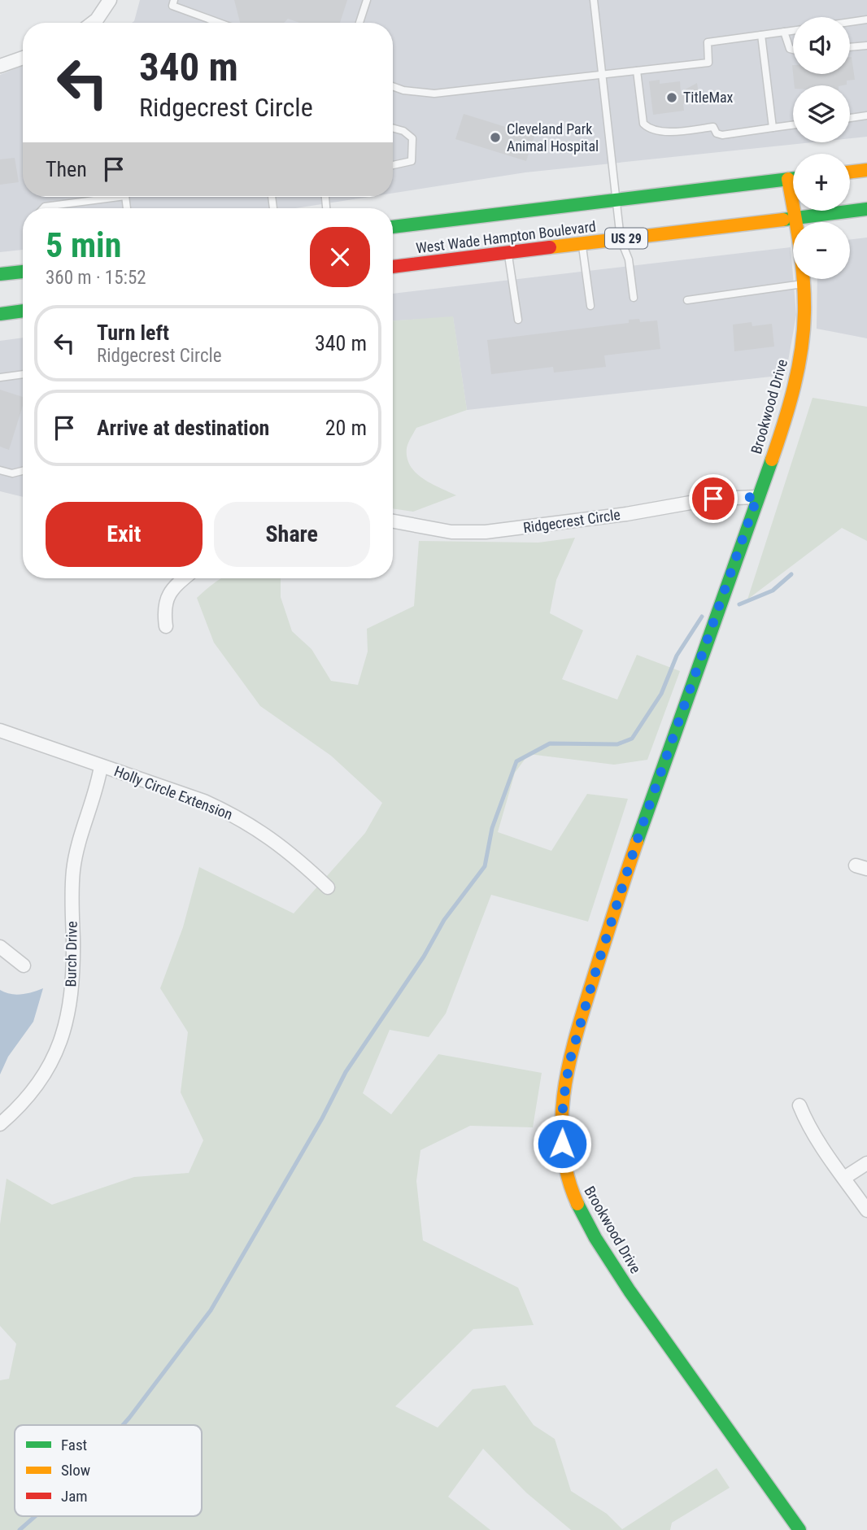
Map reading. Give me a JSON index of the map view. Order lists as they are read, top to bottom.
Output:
{
  "streets": {
    "street": [
      "West Wade Hampton Boulevard",
      "US 29",
      "Brookwood Drive",
      "Ridgecrest Circle",
      "Holly Circle Extension",
      "Burch Drive"
    ]
  },
  "crossings": [
    ["West Wade Hampton Boulevard", "Brookwood Drive"],
    ["Brookwood Drive", "Ridgecrest Circle"],
    ["Holly Circle Extension", "Burch Drive"]
  ],
  "places": ["TitleMax", "Cleveland Park Animal Hospital"],
  "legend": ["Fast", "Slow", "Jam"],
  "page": {
    "map_buttons": ["+", "−"],
    "turn": ["340 m", "Ridgecrest Circle"],
    "then": "Then",
    "heading": ["5 min", "360 m · 15:52"],
    "list": [
      {
        "name": "Turn left",
        "note": "Ridgecrest Circle",
        "value": "340 m"
      },
      {
        "name": "Arrive at destination",
        "value": "20 m"
      }
    ],
    "buttons": ["Exit", "Share"]
  }
}
